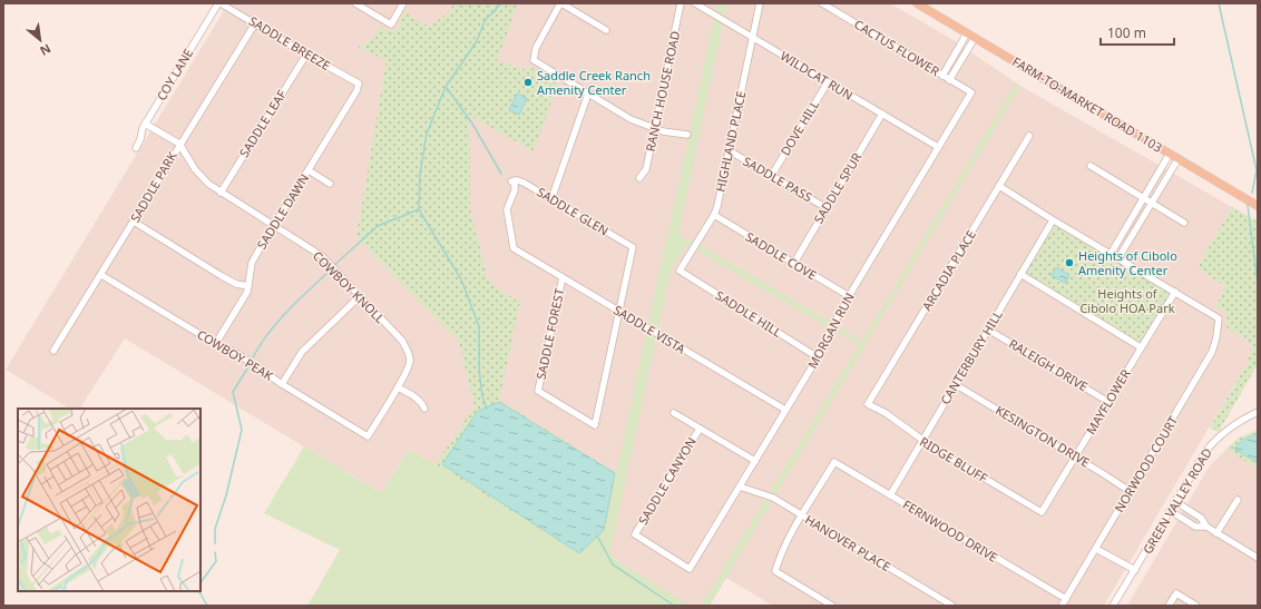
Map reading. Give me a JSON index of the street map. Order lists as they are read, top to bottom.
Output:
{
  "streets": {
    "main road": ["FARM-TO-MARKET ROAD 1103"],
    "street": [
      "SADDLE BREEZE",
      "CACTUS FLOWER",
      "COY LANE",
      "WILDCAT RUN",
      "RANCH HOUSE ROAD",
      "SADDLE LEAF",
      "DOVE HILL",
      "HIGHLAND PLACE",
      "SADDLE PASS",
      "SADDLE PARK",
      "SADDLE SPUR",
      "SADDLE DAWN",
      "SADDLE GLEN",
      "SADDLE COVE",
      "ARCADIA PLACE",
      "COWBOY KNOLL",
      "SADDLE HILL",
      "SADDLE VISTA",
      "MORGAN RUN",
      "SADDLE FOREST",
      "COWBOY PEAK",
      "CANTERBURY HILL",
      "RALEIGH DRIVE",
      "MAYFLOWER",
      "KESINGTON DRIVE",
      "RIDGE BLUFF",
      "NORWOOD COURT",
      "SADDLE CANYON",
      "GREEN VALLEY ROAD",
      "FERNWOOD DRIVE",
      "HANOVER PLACE"
    ]
  },
  "crossings": [
    ["SADDLE BREEZE", "COY LANE"],
    ["SADDLE BREEZE", "SADDLE LEAF"],
    ["SADDLE BREEZE", "SADDLE PARK"],
    ["SADDLE BREEZE", "SADDLE DAWN"],
    ["CACTUS FLOWER", "MORGAN RUN"],
    ["COY LANE", "COWBOY KNOLL"],
    ["WILDCAT RUN", "DOVE HILL"],
    ["WILDCAT RUN", "HIGHLAND PLACE"],
    ["WILDCAT RUN", "SADDLE SPUR"],
    ["WILDCAT RUN", "MORGAN RUN"],
    ["SADDLE LEAF", "COWBOY KNOLL"],
    ["DOVE HILL", "SADDLE PASS"],
    ["HIGHLAND PLACE", "SADDLE PASS"],
    ["HIGHLAND PLACE", "SADDLE COVE"],
    ["HIGHLAND PLACE", "SADDLE HILL"],
    ["SADDLE PASS", "SADDLE SPUR"],
    ["SADDLE PARK", "COWBOY KNOLL"],
    ["SADDLE PARK", "COWBOY PEAK"],
    ["SADDLE SPUR", "SADDLE COVE"],
    ["SADDLE DAWN", "COWBOY KNOLL"],
    ["SADDLE DAWN", "COWBOY PEAK"],
    ["SADDLE GLEN", "SADDLE VISTA"],
    ["SADDLE GLEN", "SADDLE FOREST"],
    ["SADDLE COVE", "MORGAN RUN"],
    ["ARCADIA PLACE", "RIDGE BLUFF"],
    ["COWBOY KNOLL", "COWBOY PEAK"],
    ["SADDLE HILL", "MORGAN RUN"],
    ["SADDLE VISTA", "MORGAN RUN"],
    ["SADDLE VISTA", "SADDLE FOREST"],
    ["MORGAN RUN", "SADDLE CANYON"],
    ["MORGAN RUN", "HANOVER PLACE"],
    ["CANTERBURY HILL", "RALEIGH DRIVE"],
    ["CANTERBURY HILL", "KESINGTON DRIVE"],
    ["CANTERBURY HILL", "RIDGE BLUFF"],
    ["CANTERBURY HILL", "FERNWOOD DRIVE"],
    ["RALEIGH DRIVE", "MAYFLOWER"],
    ["MAYFLOWER", "KESINGTON DRIVE"],
    ["MAYFLOWER", "RIDGE BLUFF"],
    ["MAYFLOWER", "NORWOOD COURT"],
    ["KESINGTON DRIVE", "NORWOOD COURT"],
    ["NORWOOD COURT", "FERNWOOD DRIVE"],
    ["FERNWOOD DRIVE", "HANOVER PLACE"]
  ],
  "parks": ["Heights of Cibolo HOA Park"],
  "places": ["Saddle Creek Ranch Amenity Center", "Heights of Cibolo Amenity Center"],
  "scale_bar": "100 m",
  "north": "bottom right"
}
